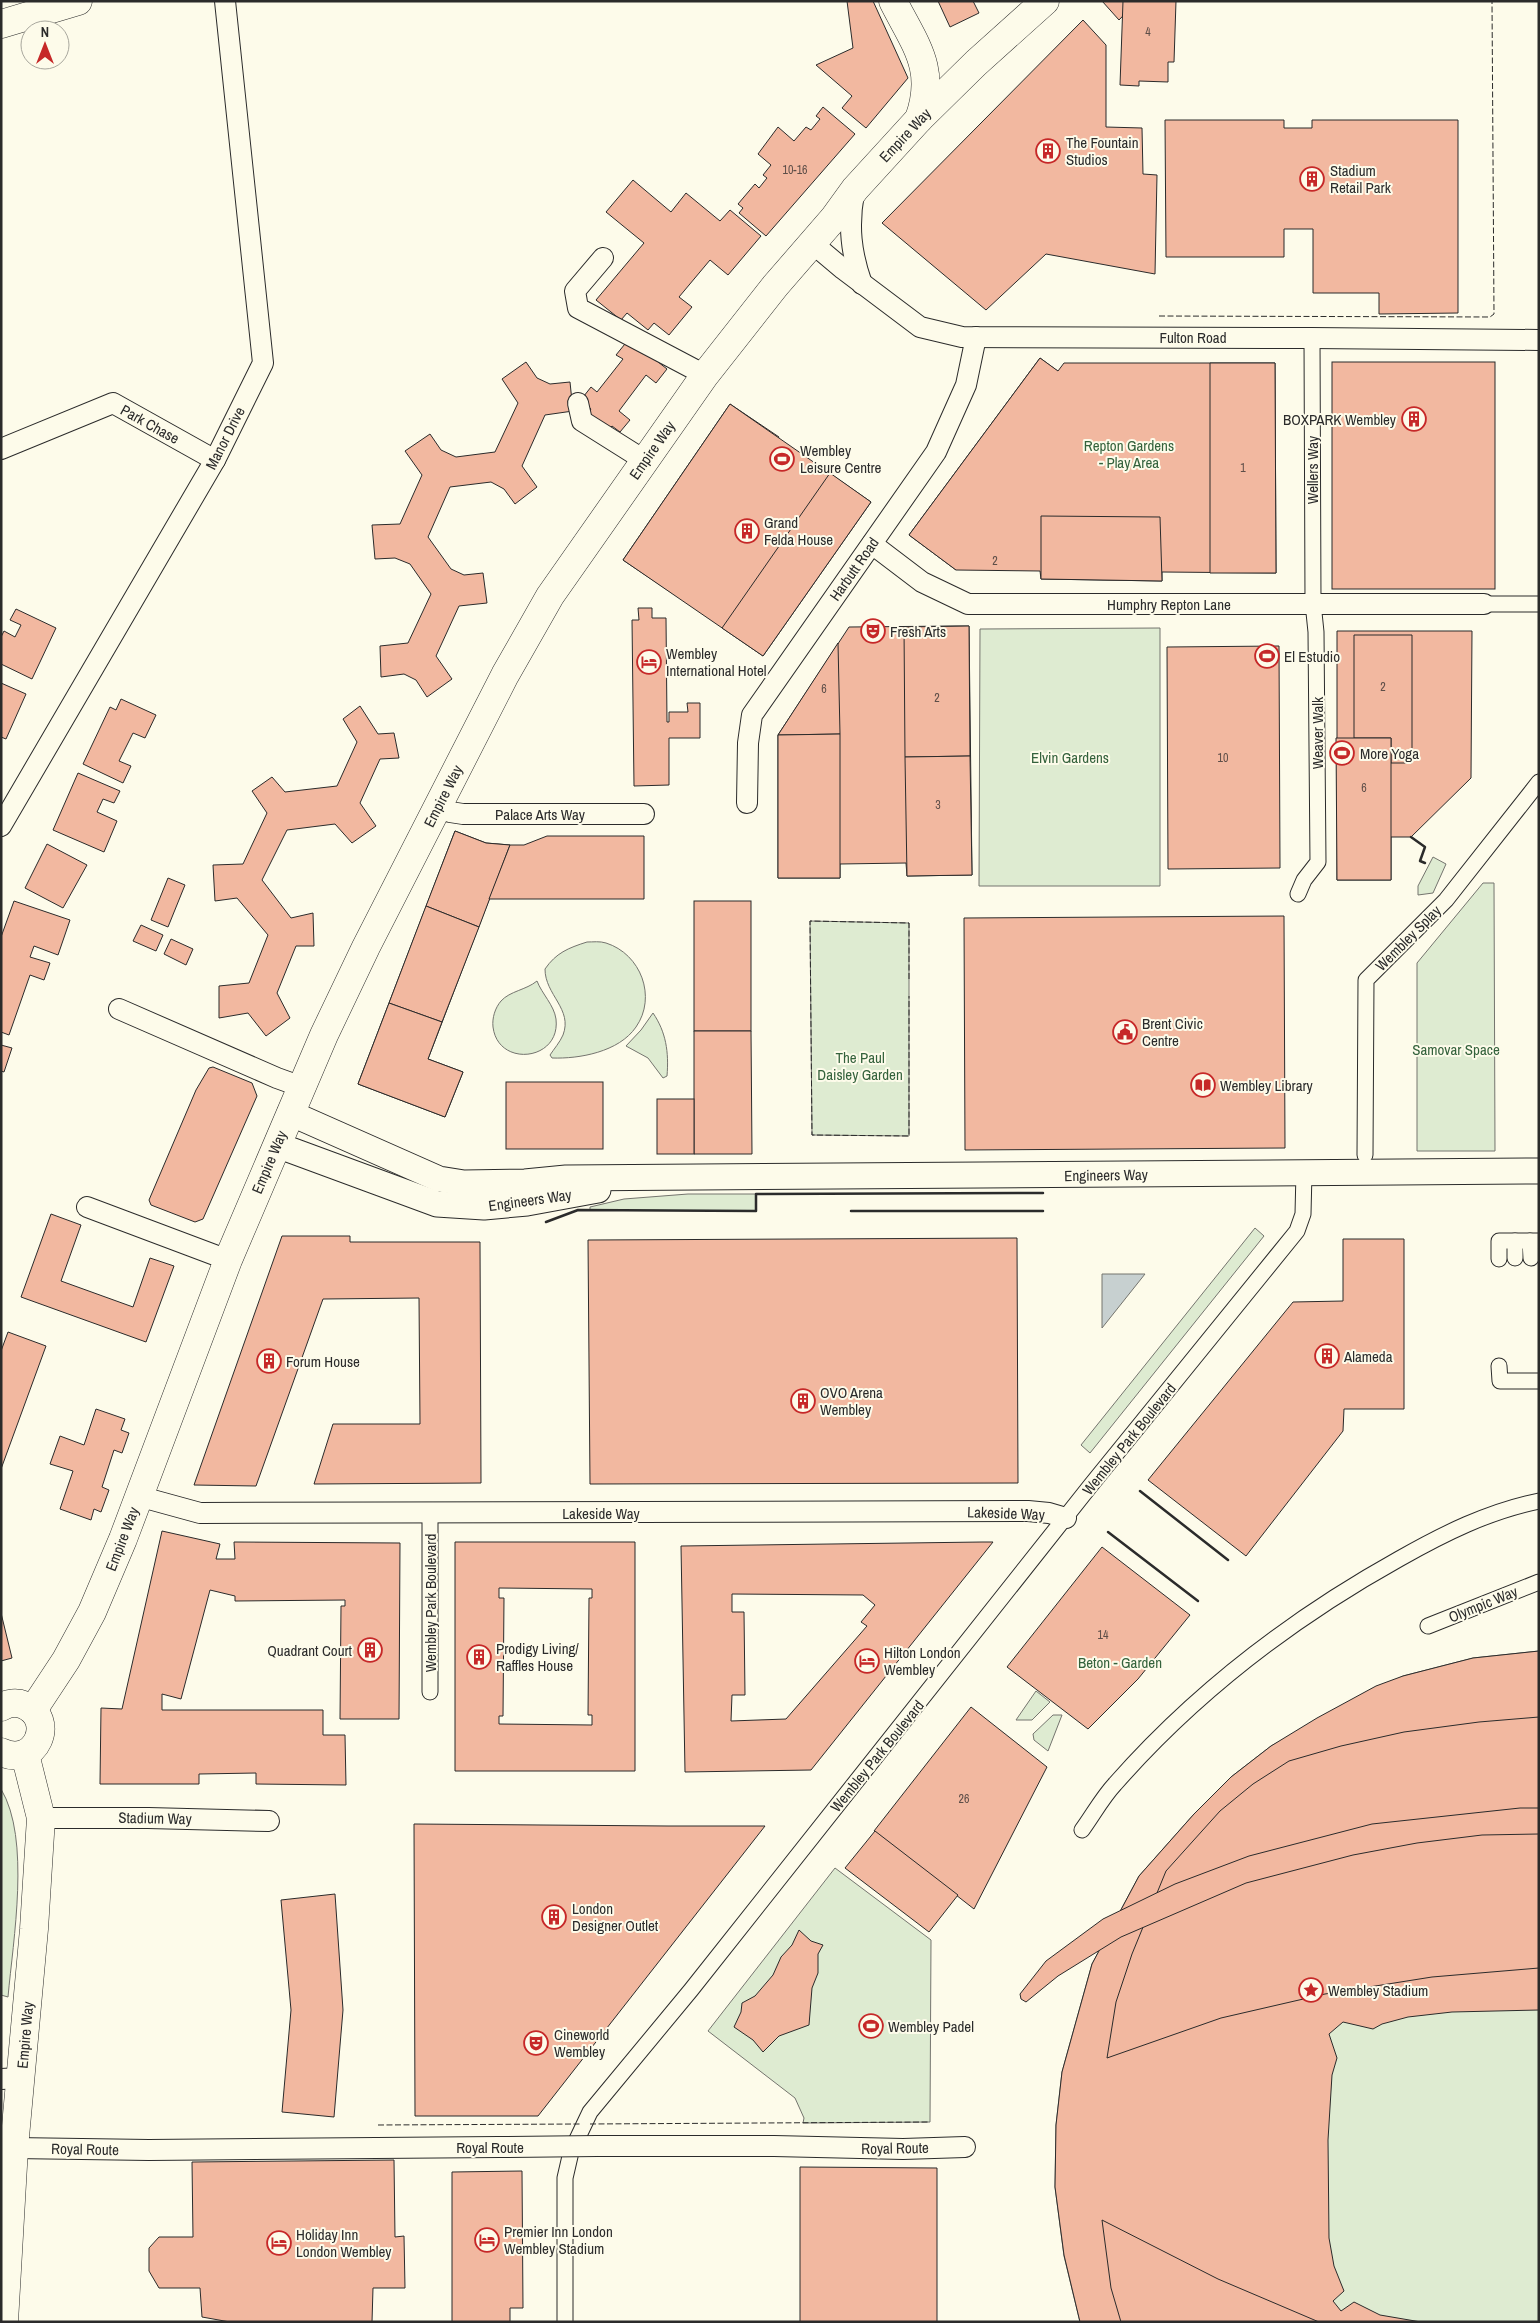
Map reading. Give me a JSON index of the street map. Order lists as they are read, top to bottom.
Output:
{
  "streets": {
    "main road": ["Empire Way"],
    "street": [
      "Fulton Road",
      "Park Chase",
      "Manor Drive",
      "Wellers Way",
      "Harbutt Road",
      "Humphry Repton Lane",
      "Weaver Walk",
      "Palace Arts Way",
      "Wembley Splay",
      "Engineers Way",
      "Wembley Park Boulevard",
      "Lakeside Way",
      "Olympic Way",
      "Stadium Way",
      "Royal Route"
    ]
  },
  "crossings": [
    ["Empire Way", "Fulton Road"],
    ["Empire Way", "Palace Arts Way"],
    ["Empire Way", "Engineers Way"],
    ["Empire Way", "Lakeside Way"],
    ["Empire Way", "Stadium Way"],
    ["Empire Way", "Royal Route"],
    ["Fulton Road", "Wellers Way"],
    ["Fulton Road", "Harbutt Road"],
    ["Park Chase", "Manor Drive"],
    ["Wellers Way", "Humphry Repton Lane"],
    ["Wellers Way", "Weaver Walk"],
    ["Harbutt Road", "Humphry Repton Lane"],
    ["Humphry Repton Lane", "Weaver Walk"],
    ["Engineers Way", "Wembley Park Boulevard"],
    ["Wembley Park Boulevard", "Lakeside Way"]
  ],
  "parks": [
    "Repton Gardens - Play Area",
    "Elvin Gardens",
    "Samovar Space",
    "The Paul Daisley Garden",
    "Beton - Garden"
  ],
  "places": {
    "building": [
      "The Fountain Studios",
      "Stadium Retail Park",
      "BOXPARK Wembley",
      "Grand Felda House",
      "Alameda",
      "Forum House",
      "OVO Arena Wembley",
      "Quadrant Court",
      "Prodigy Living/ Raffles House",
      "London Designer Outlet"
    ],
    "sports": [
      "Wembley Leisure Centre",
      "El Estudio",
      "More Yoga",
      "Wembley Padel"
    ],
    "theatre": ["Fresh Arts", "Cineworld Wembley"],
    "hotel": [
      "Wembley International Hotel",
      "Hilton London Wembley",
      "Premier Inn London Wembley Stadium",
      "Holiday Inn London Wembley"
    ],
    "public building": ["Brent Civic Centre"],
    "library": ["Wembley Library"],
    "place": ["Wembley Stadium"]
  },
  "house_numbers": [
    "4",
    "10-16",
    "1",
    "2",
    "2",
    "6",
    "2",
    "10",
    "6",
    "3",
    "14",
    "26"
  ],
  "north": "top"
}
